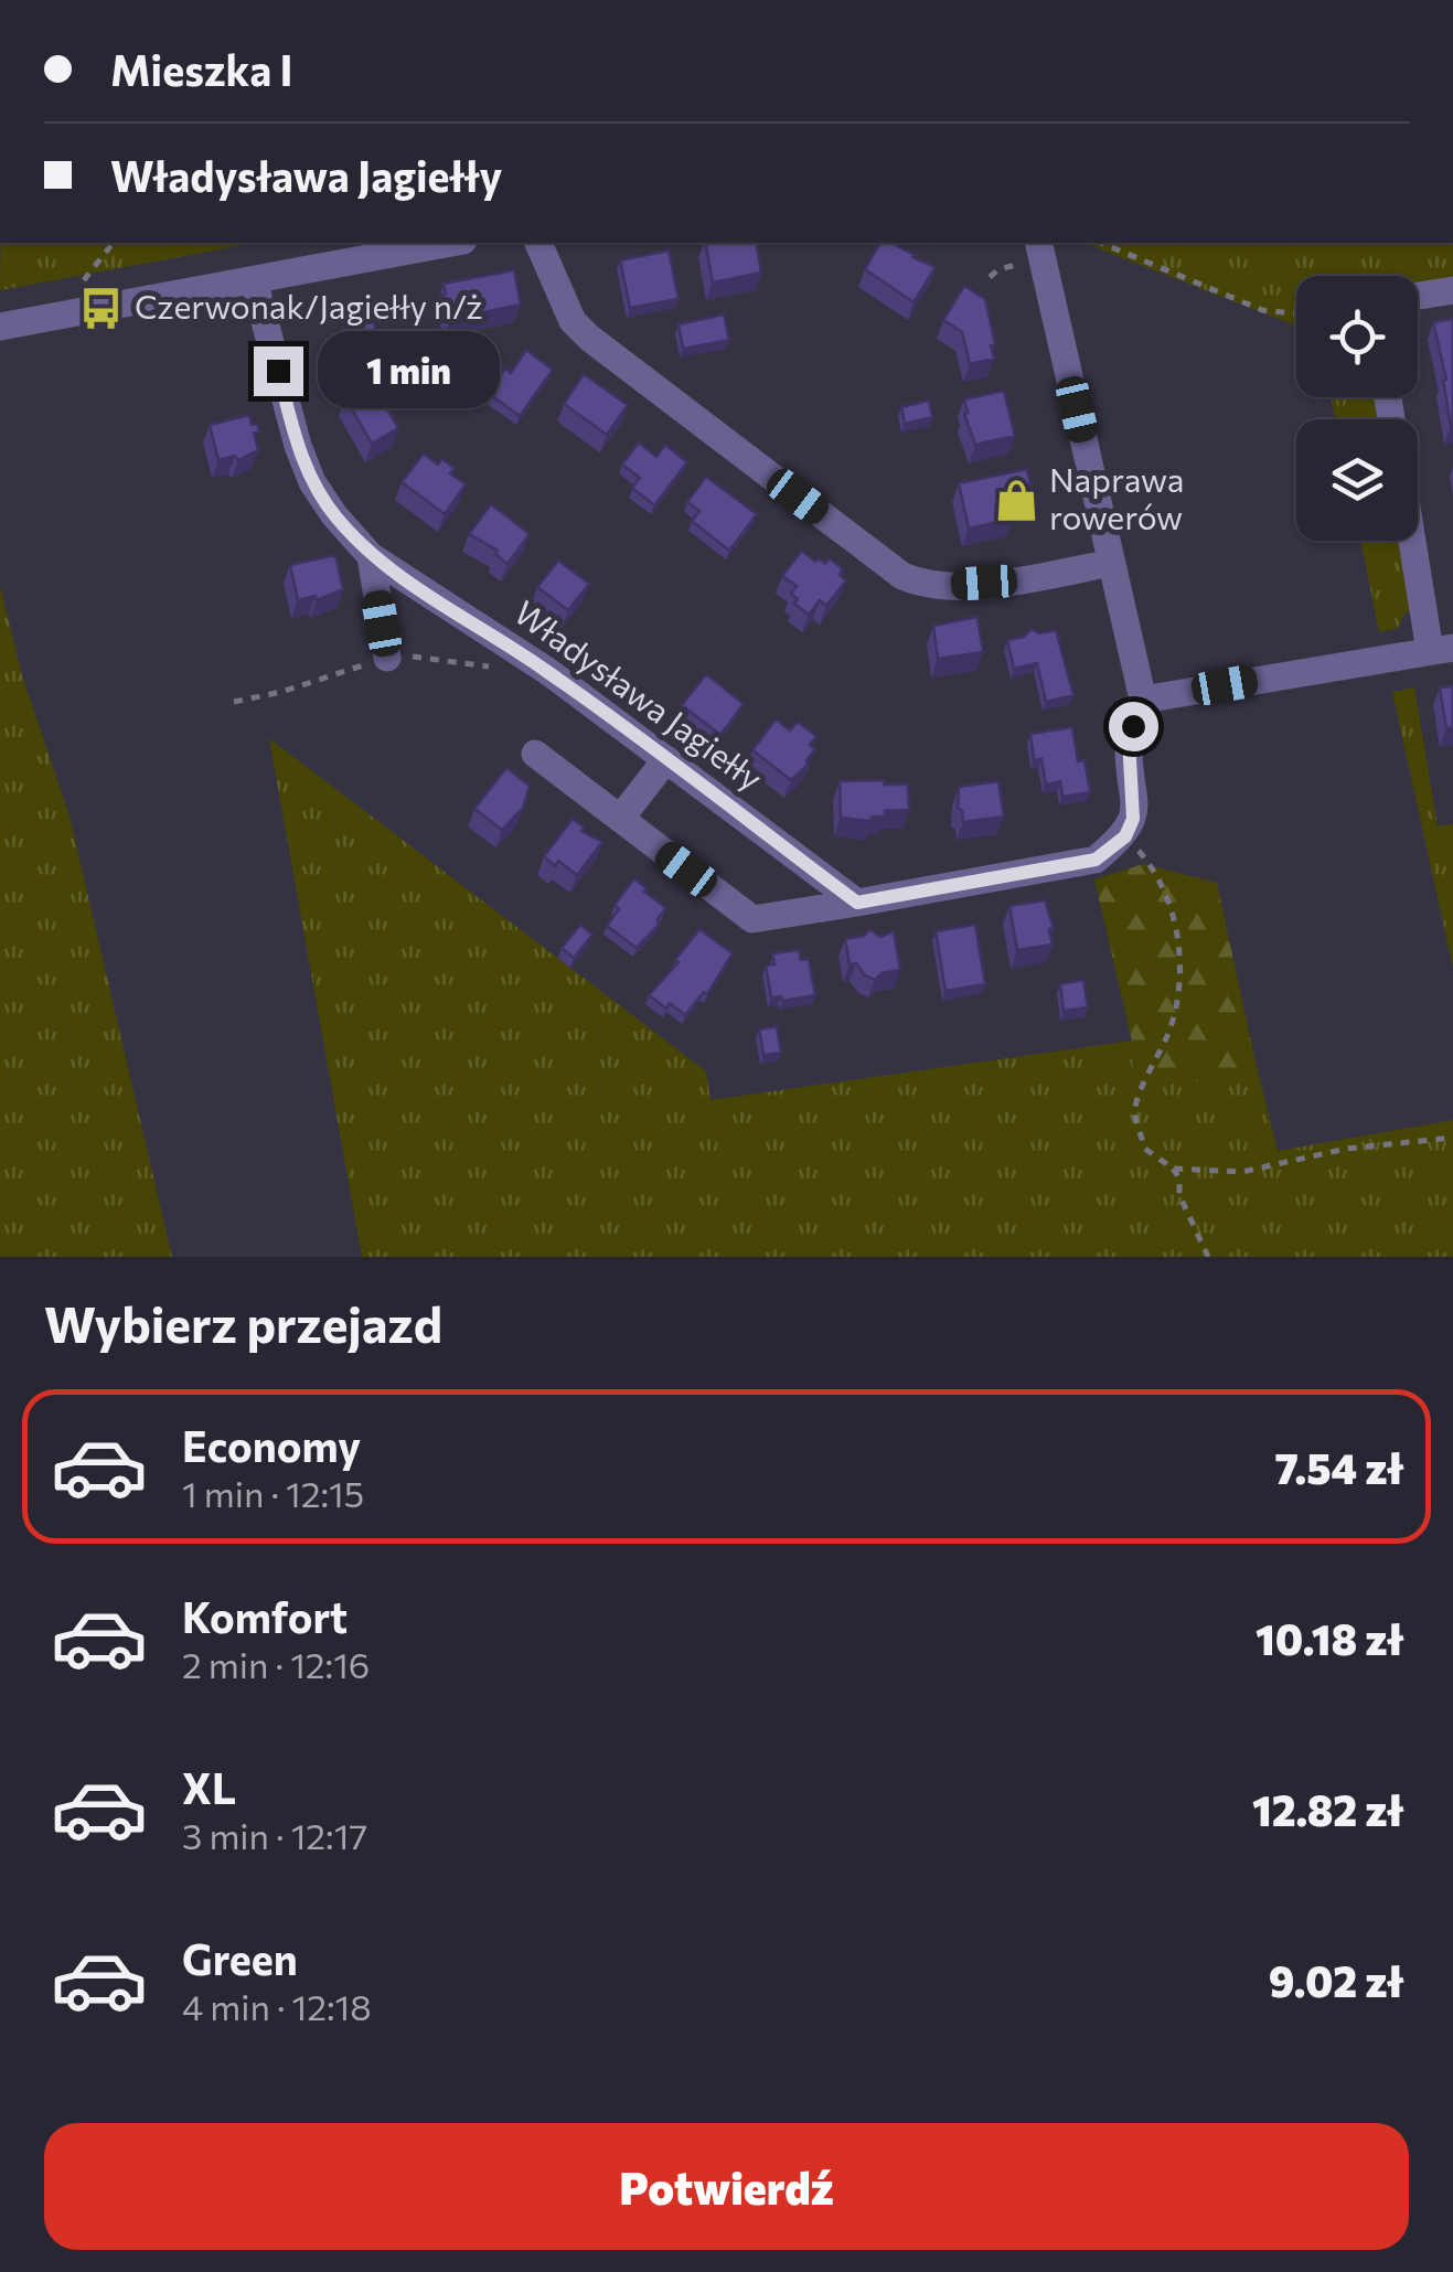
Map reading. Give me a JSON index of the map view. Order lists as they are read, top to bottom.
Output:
{
  "streets": {
    "street": ["Władysława Jagiełły"]
  },
  "places": {
    "bus stop": ["Czerwonak/Jagiełły n/ż"],
    "shop": ["Naprawa rowerów"]
  },
  "page": {
    "banner": ["Mieszka I", "Władysława Jagiełły"],
    "bubble": "1 min",
    "heading": "Wybierz przejazd",
    "list": [
      {
        "name": "Economy",
        "note": "1 min · 12:15",
        "value": "7.54 zł"
      },
      {
        "name": "Komfort",
        "note": "2 min · 12:16",
        "value": "10.18 zł"
      },
      {
        "name": "XL",
        "note": "3 min · 12:17",
        "value": "12.82 zł"
      },
      {
        "name": "Green",
        "note": "4 min · 12:18",
        "value": "9.02 zł"
      }
    ],
    "buttons": "Potwierdź"
  }
}
